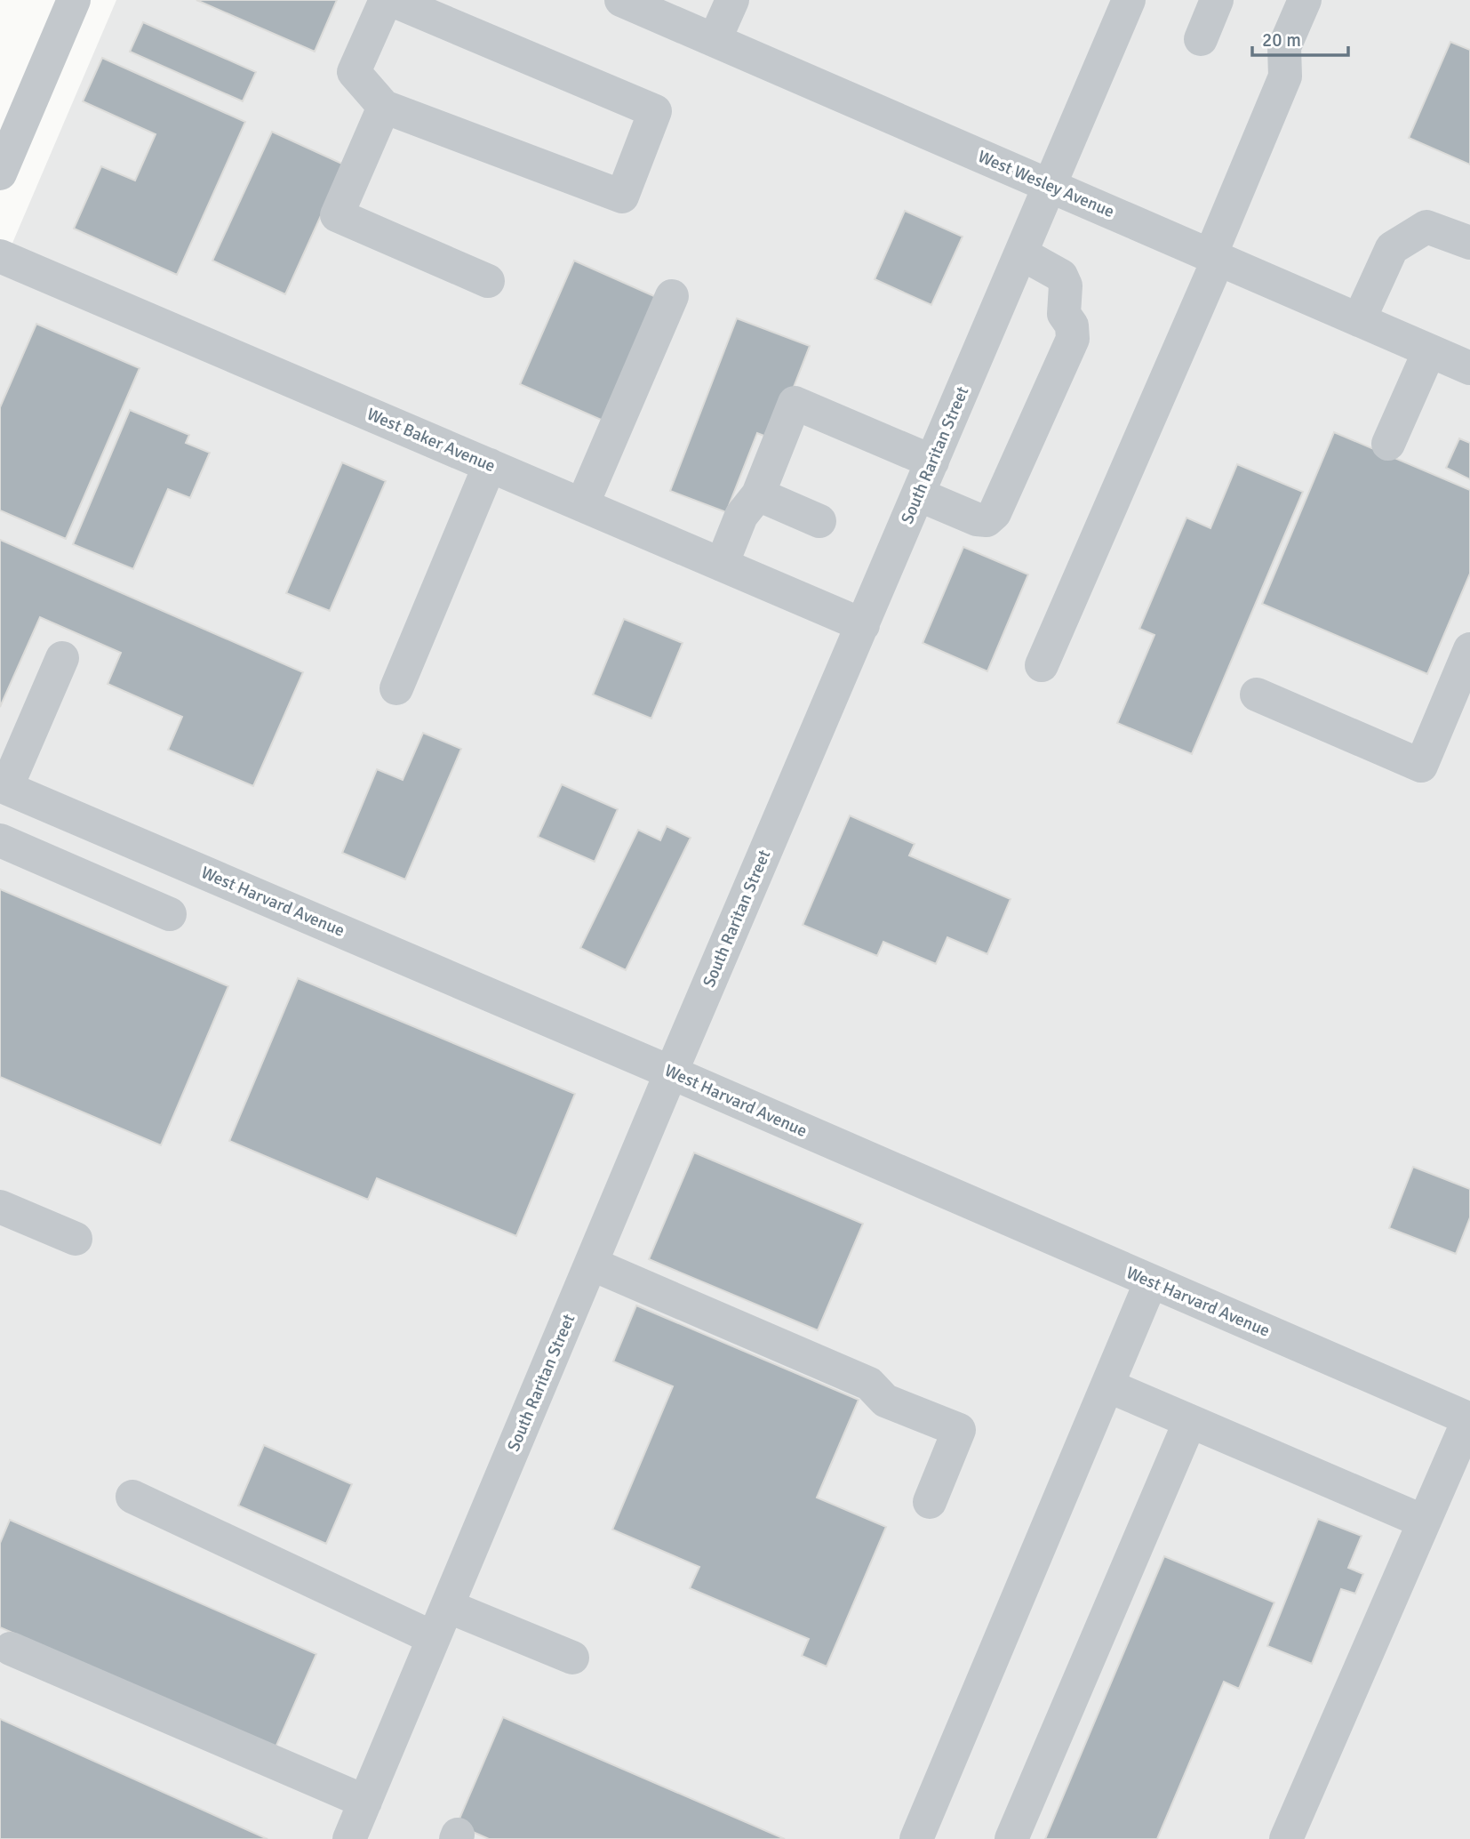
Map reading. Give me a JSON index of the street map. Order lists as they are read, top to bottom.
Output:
{
  "streets": {
    "street": [
      "West Wesley Avenue",
      "West Baker Avenue",
      "South Raritan Street",
      "West Harvard Avenue"
    ]
  },
  "crossings": [
    ["West Wesley Avenue", "South Raritan Street"],
    ["West Baker Avenue", "South Raritan Street"],
    ["South Raritan Street", "West Harvard Avenue"]
  ],
  "scale_bar": "20 m"
}
